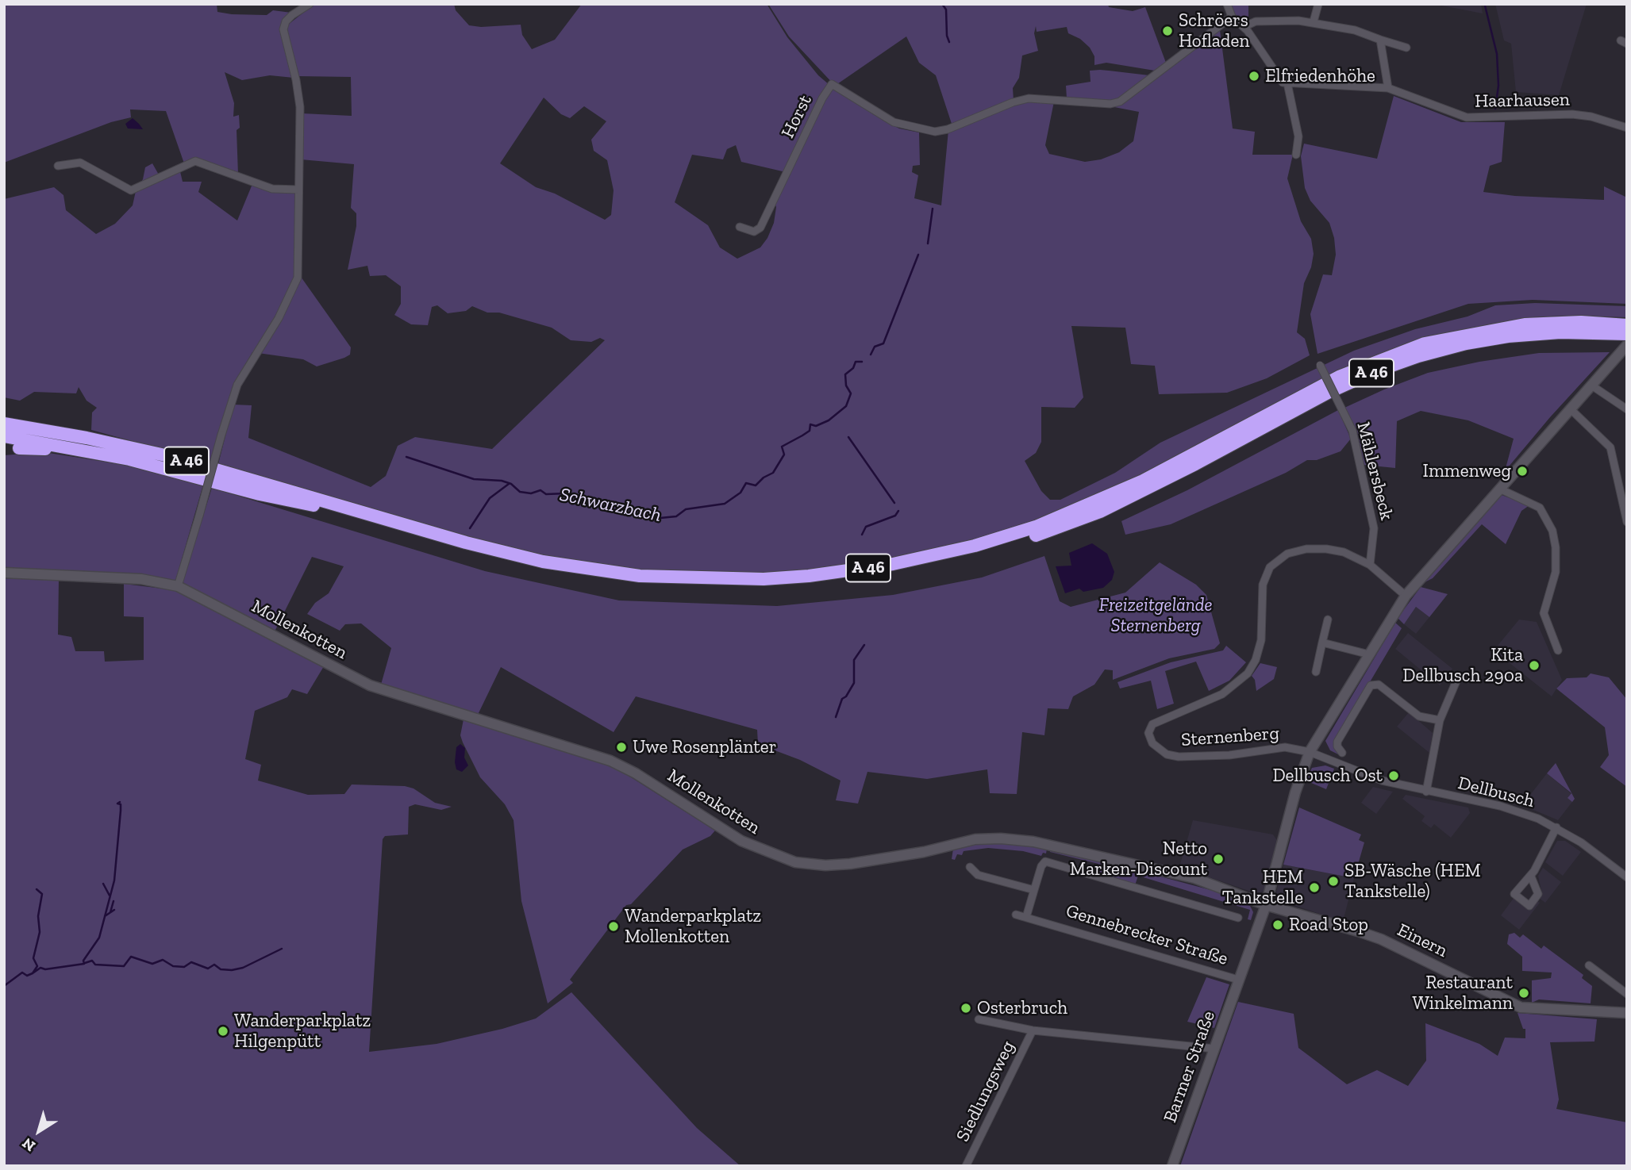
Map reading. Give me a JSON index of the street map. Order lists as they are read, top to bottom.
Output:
{
  "streets": {
    "highway": ["A 46"],
    "main road": [
      "Mollenkotten",
      "Gennebrecker Straße",
      "Einern",
      "Barmer Straße"
    ],
    "street": [
      "Haarhausen",
      "Horst",
      "Mählersbeck",
      "Sternenberg",
      "Dellbusch",
      "Siedlungsweg"
    ]
  },
  "crossings": [
    ["Mählersbeck", "Sternenberg"],
    ["Mollenkotten", "Gennebrecker Straße"],
    ["Mollenkotten", "Einern"],
    ["Sternenberg", "Dellbusch"],
    ["Sternenberg", "Gennebrecker Straße"],
    ["Dellbusch", "Gennebrecker Straße"],
    ["Gennebrecker Straße", "Einern"],
    ["Gennebrecker Straße", "Barmer Straße"],
    ["Barmer Straße", "Siedlungsweg"]
  ],
  "water": ["Schwarzbach"],
  "parks": ["Freizeitgelände Sternenberg"],
  "places": [
    "Schröers Hofladen",
    "Elfriedenhöhe",
    "Immenweg",
    "Kita Dellbusch 290a",
    "Uwe Rosenplänter",
    "Dellbusch Ost",
    "Netto Marken-Discount",
    "SB-Wäsche (HEM Tankstelle)",
    "HEM Tankstelle",
    "Road Stop",
    "Wanderparkplatz Mollenkotten",
    "Restaurant Winkelmann",
    "Osterbruch",
    "Wanderparkplatz Hilgenpütt"
  ],
  "north": "bottom left"
}
